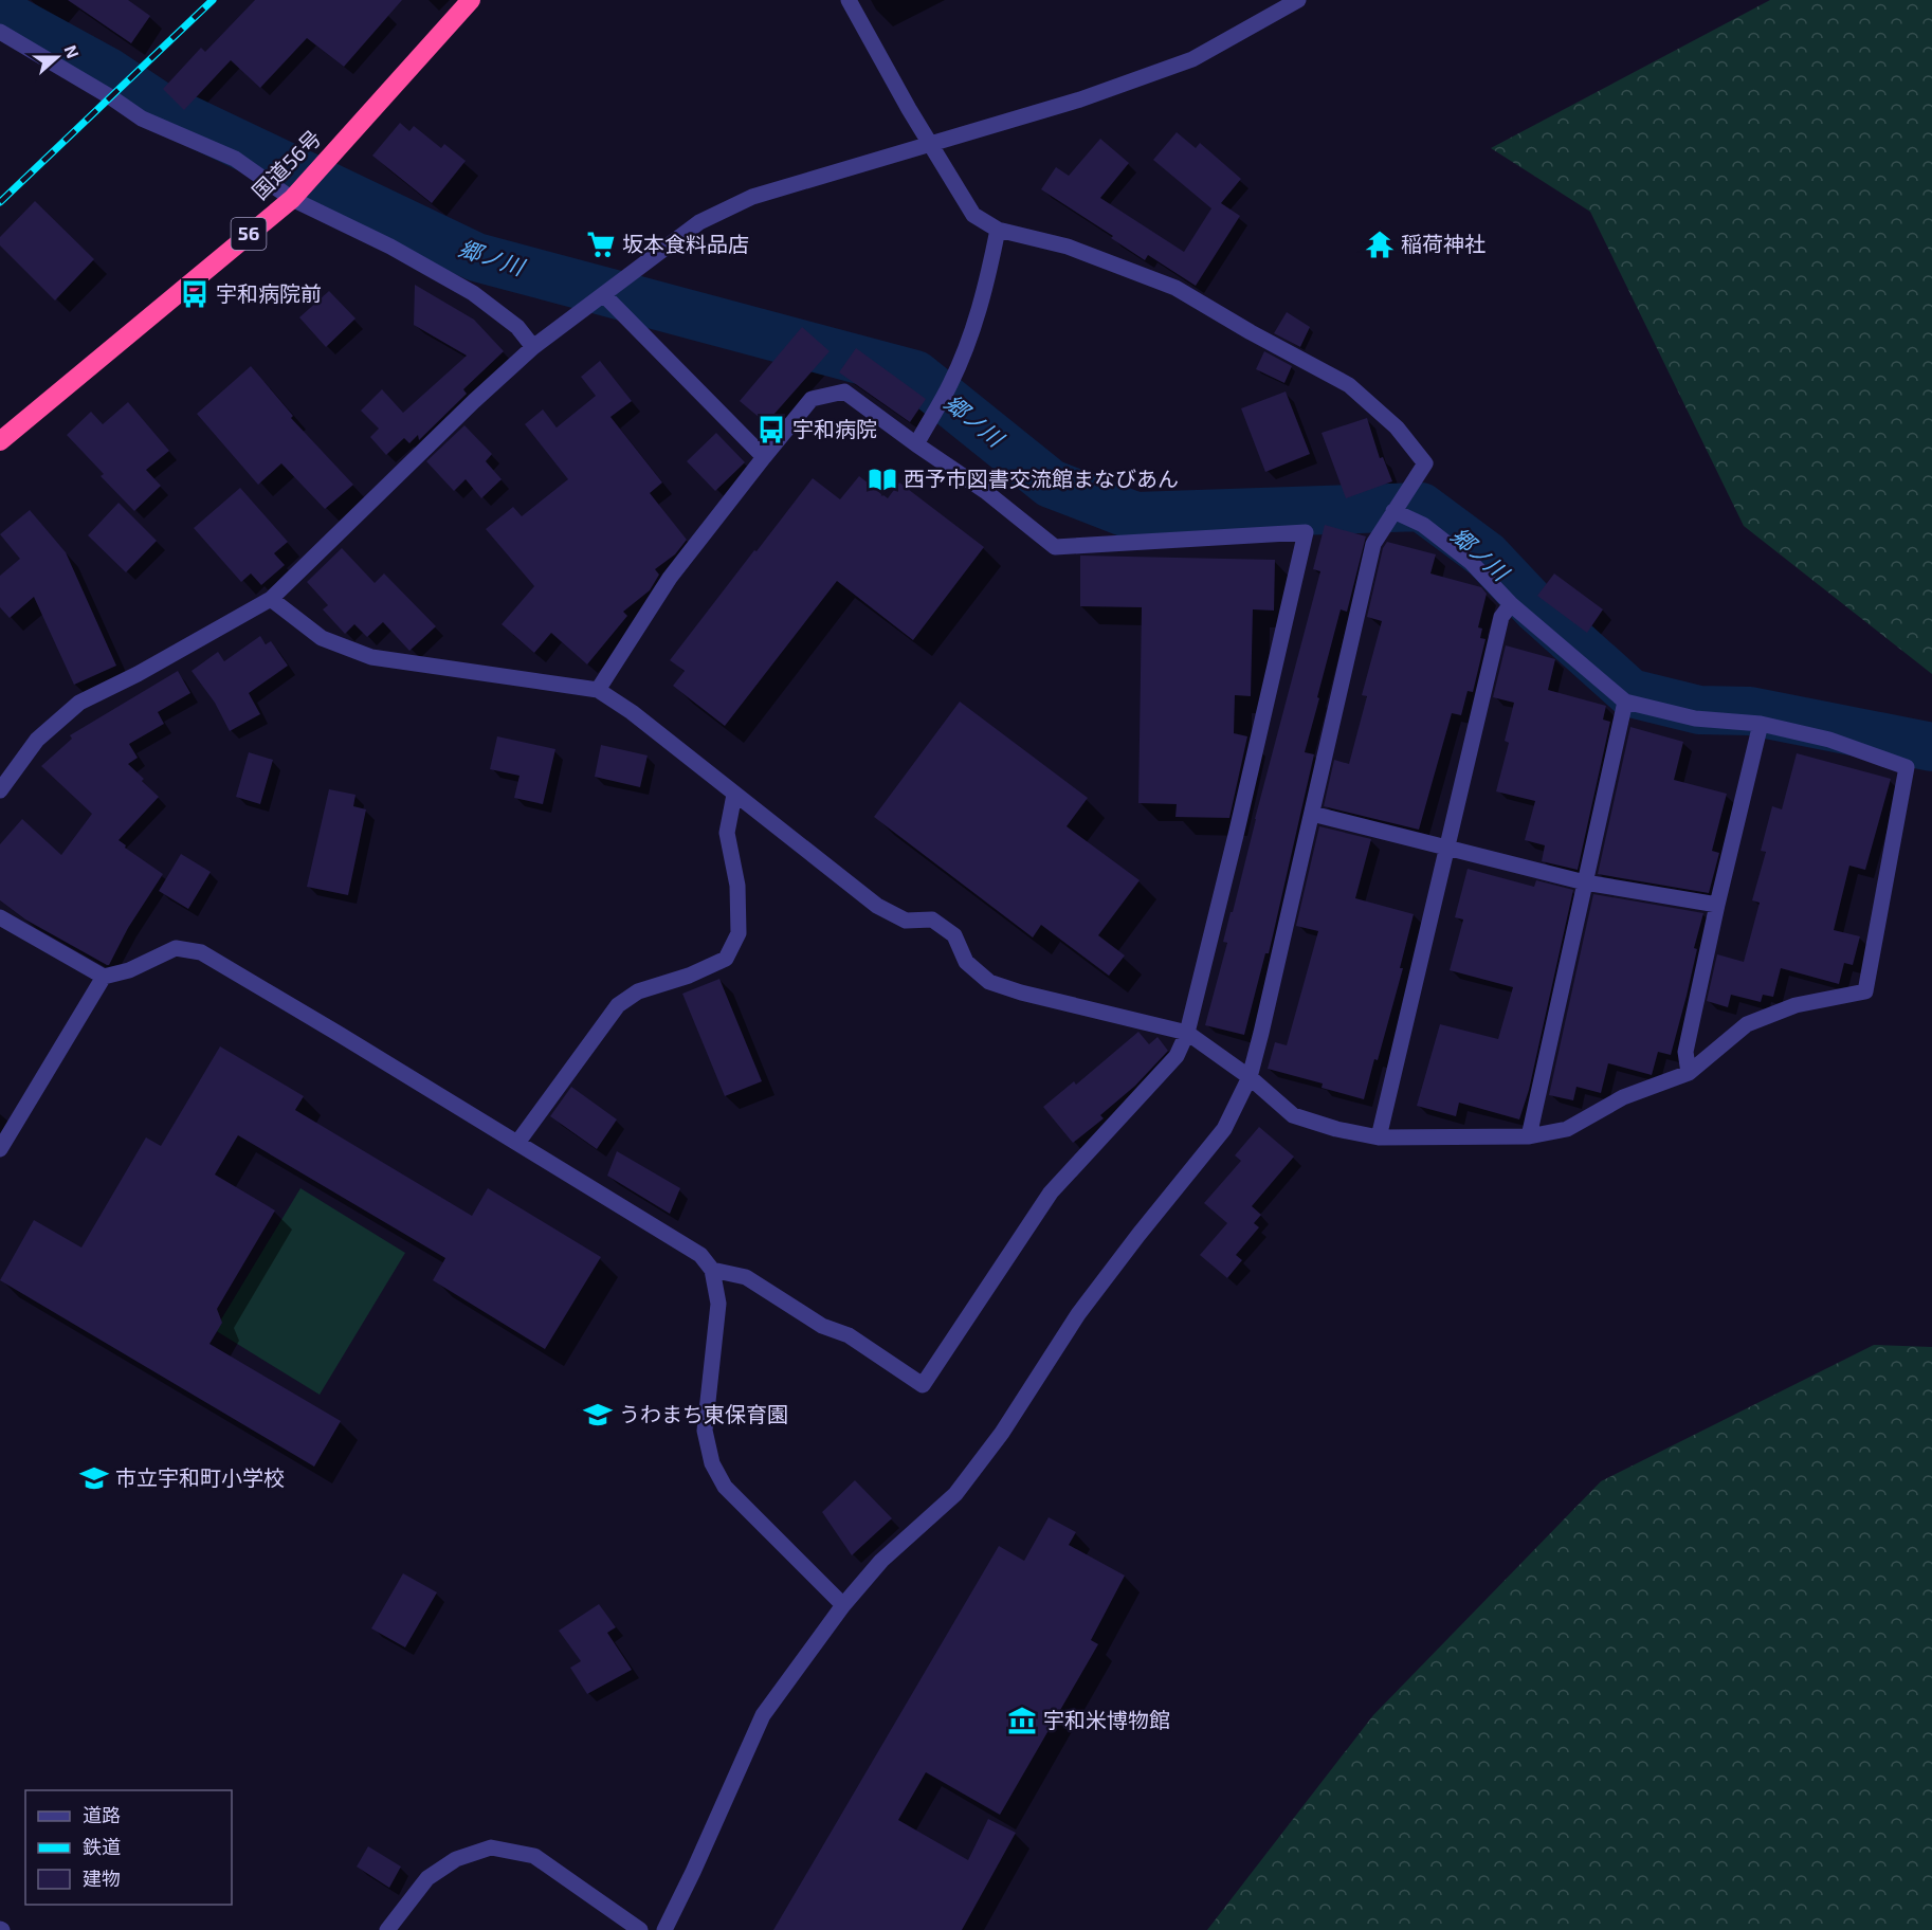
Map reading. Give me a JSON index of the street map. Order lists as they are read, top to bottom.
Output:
{
  "streets": {
    "highway": ["国道56号", "56"]
  },
  "water": ["郷ノ川"],
  "places": {
    "supermarket": ["坂本食料品店"],
    "temple": ["稲荷神社"],
    "bus stop": ["宇和病院前", "宇和病院"],
    "library": ["西予市図書交流館まなびあん"],
    "school or university": ["うわまち東保育園", "市立宇和町小学校"],
    "museum": ["宇和米博物館"]
  },
  "legend": ["道路", "鉄道", "建物"],
  "north": "right"
}
